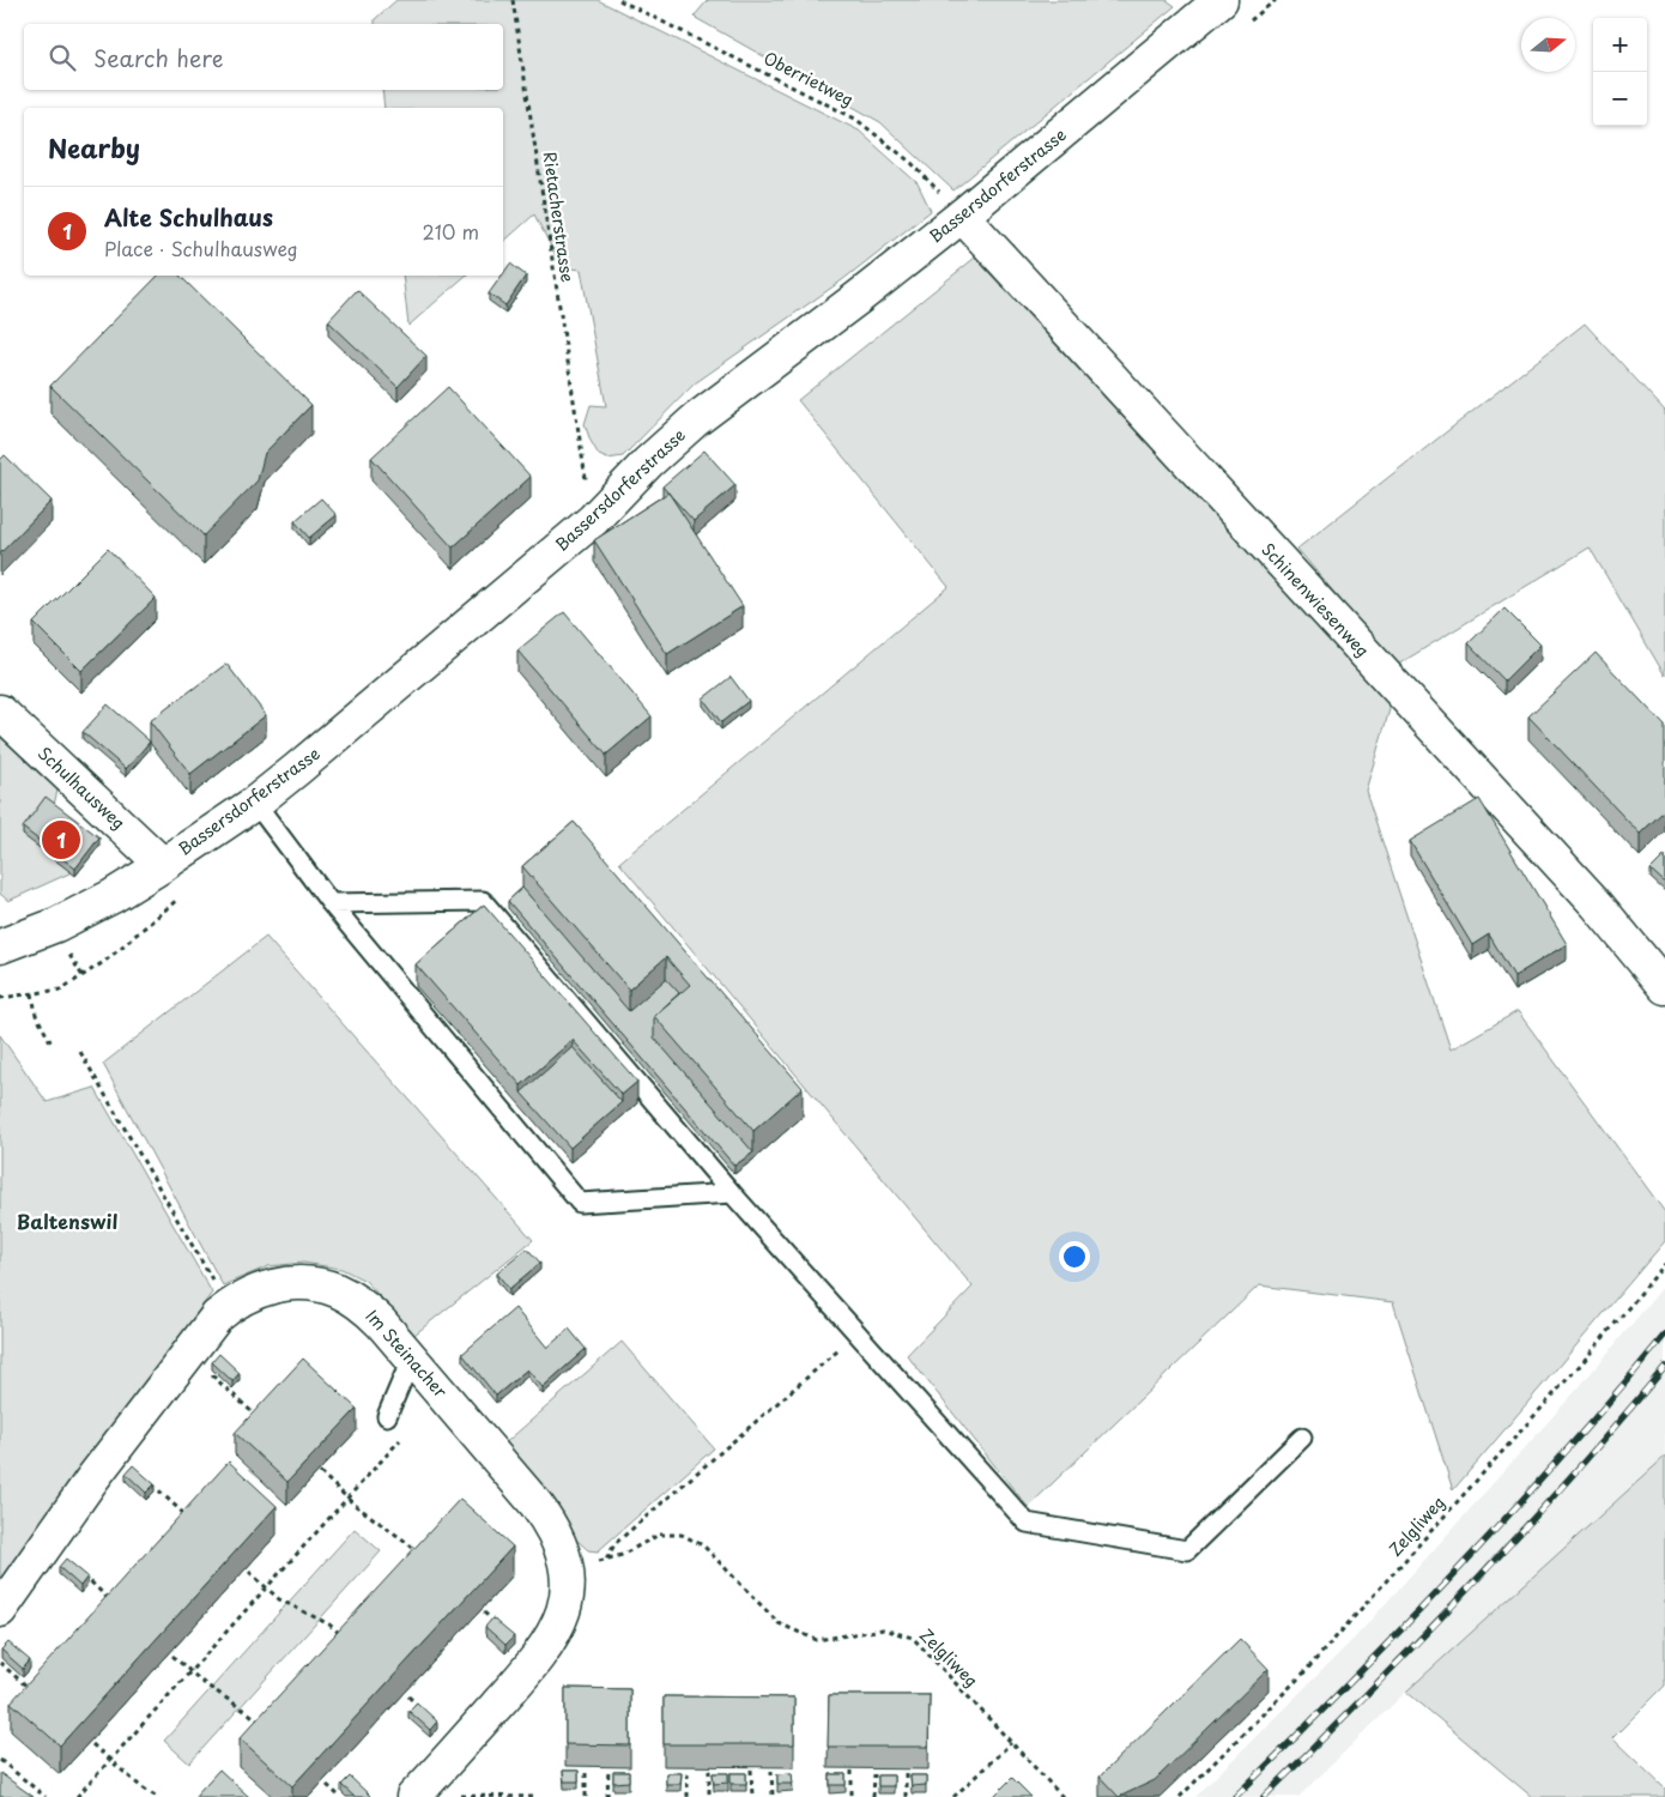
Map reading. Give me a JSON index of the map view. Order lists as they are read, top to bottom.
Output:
{
  "streets": {
    "street": [
      "Bassersdorferstrasse",
      "Schinenwiesenweg",
      "Schulhausweg",
      "Im Steinacher"
    ],
    "path": ["Oberrietweg", "Rietacherstrasse", "Zelgliweg"]
  },
  "crossings": [
    ["Oberrietweg", "Bassersdorferstrasse"],
    ["Oberrietweg", "Schinenwiesenweg"],
    ["Bassersdorferstrasse", "Schinenwiesenweg"],
    ["Bassersdorferstrasse", "Schulhausweg"]
  ],
  "districts": ["Baltenswil"],
  "north": "right",
  "page": {
    "map_buttons": ["+", "−"],
    "search": "Search here",
    "heading": "Nearby",
    "list": [
      {
        "mark": "1",
        "name": "Alte Schulhaus",
        "note": "Place · Schulhausweg",
        "value": "210 m"
      }
    ],
    "pins": "1"
  }
}
